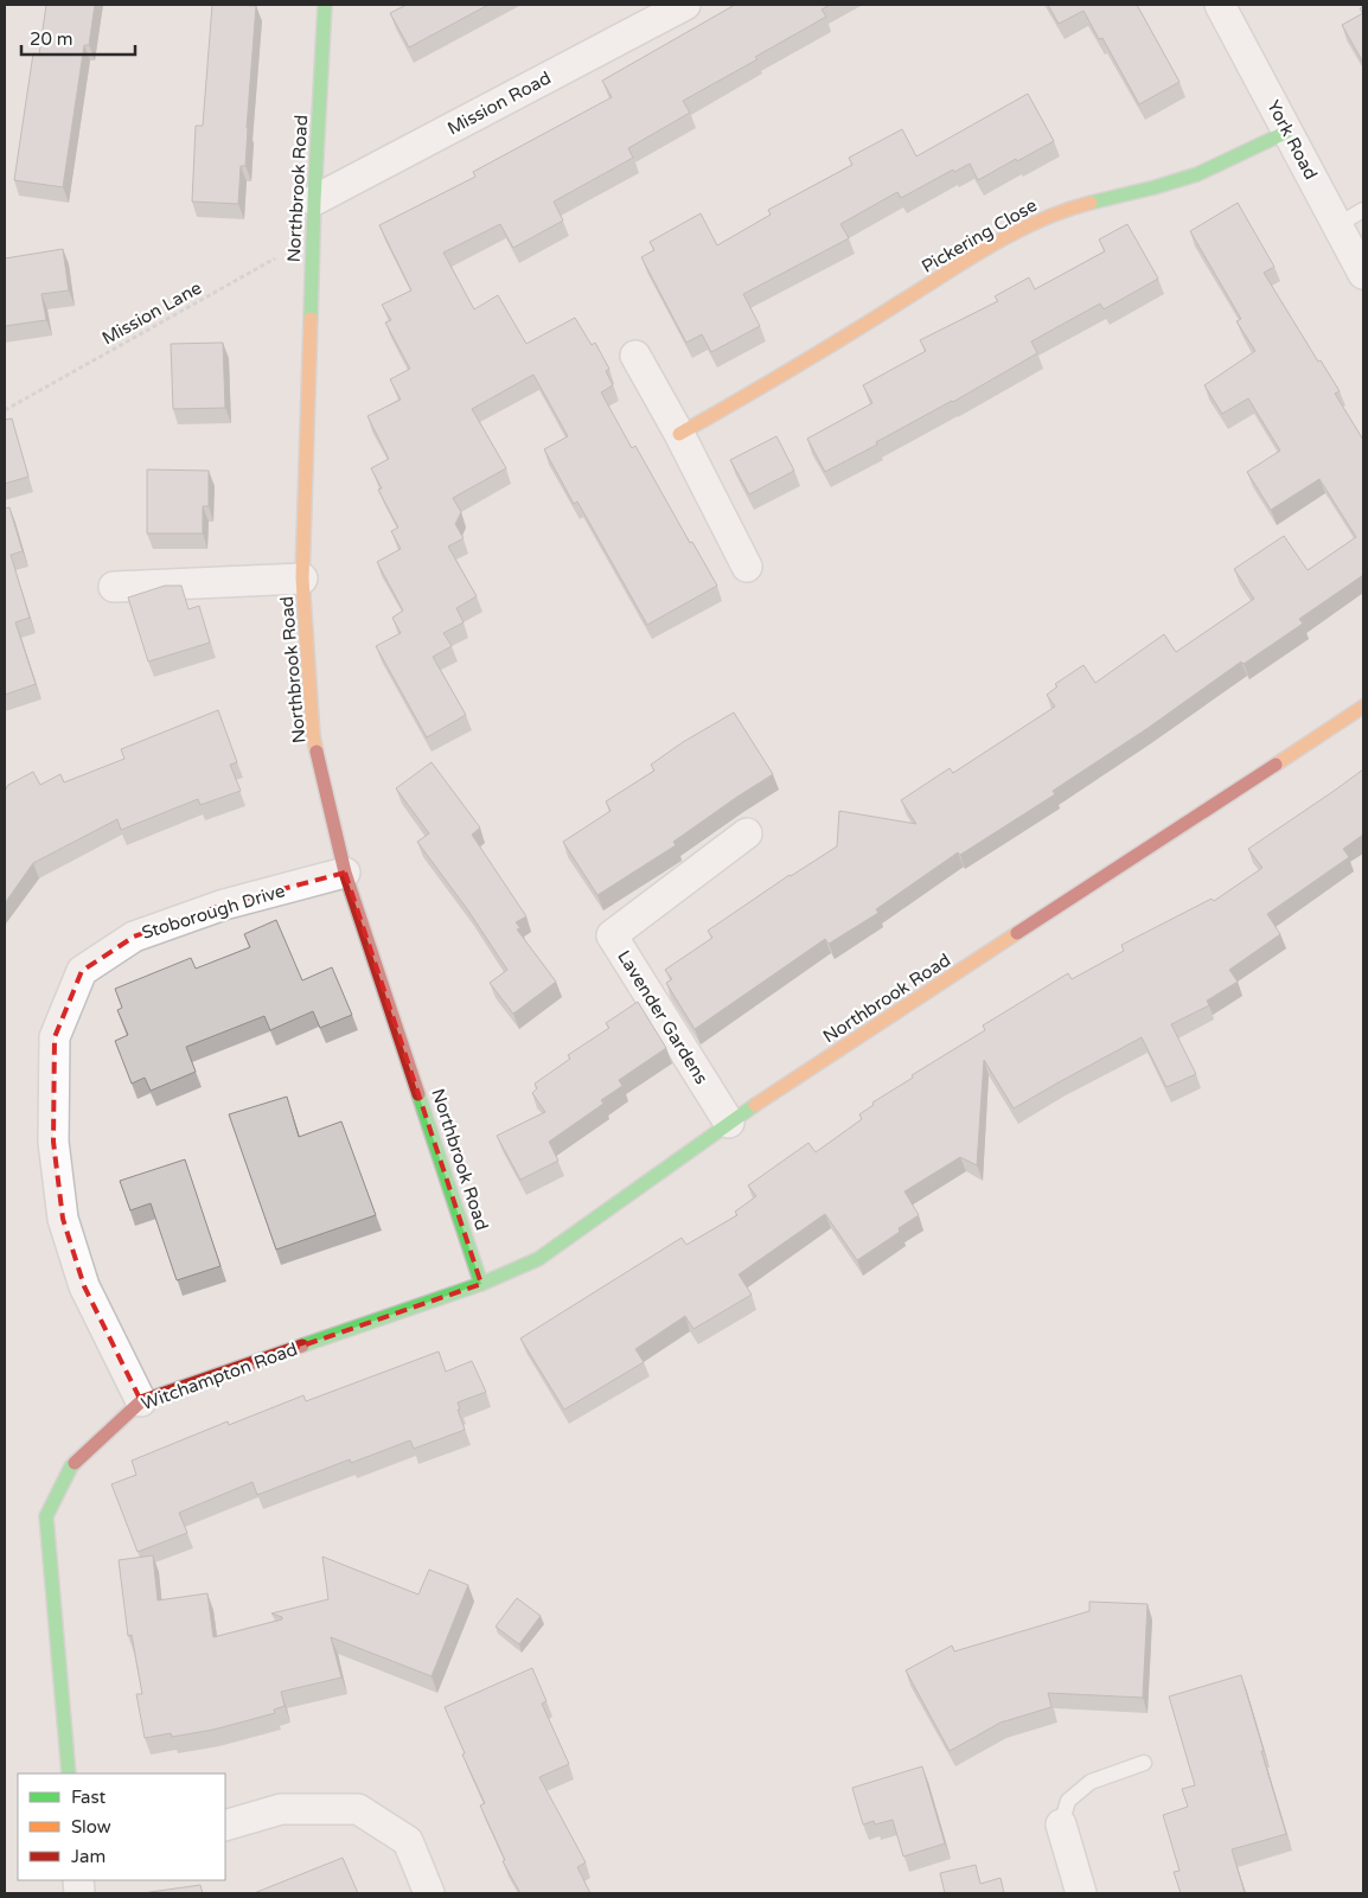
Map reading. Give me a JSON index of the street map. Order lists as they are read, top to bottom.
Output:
{
  "streets": {
    "street": [
      "Mission Road",
      "York Road",
      "Northbrook Road",
      "Pickering Close",
      "Stoborough Drive",
      "Lavender Gardens",
      "Witchampton Road"
    ],
    "path": ["Mission Lane"]
  },
  "crossings": [
    ["Mission Road", "Northbrook Road"],
    ["York Road", "Pickering Close"],
    ["Northbrook Road", "Mission Lane"],
    ["Northbrook Road", "Stoborough Drive"],
    ["Northbrook Road", "Lavender Gardens"],
    ["Northbrook Road", "Witchampton Road"],
    ["Stoborough Drive", "Witchampton Road"]
  ],
  "legend": ["Fast", "Slow", "Jam"],
  "scale_bar": "20 m"
}
